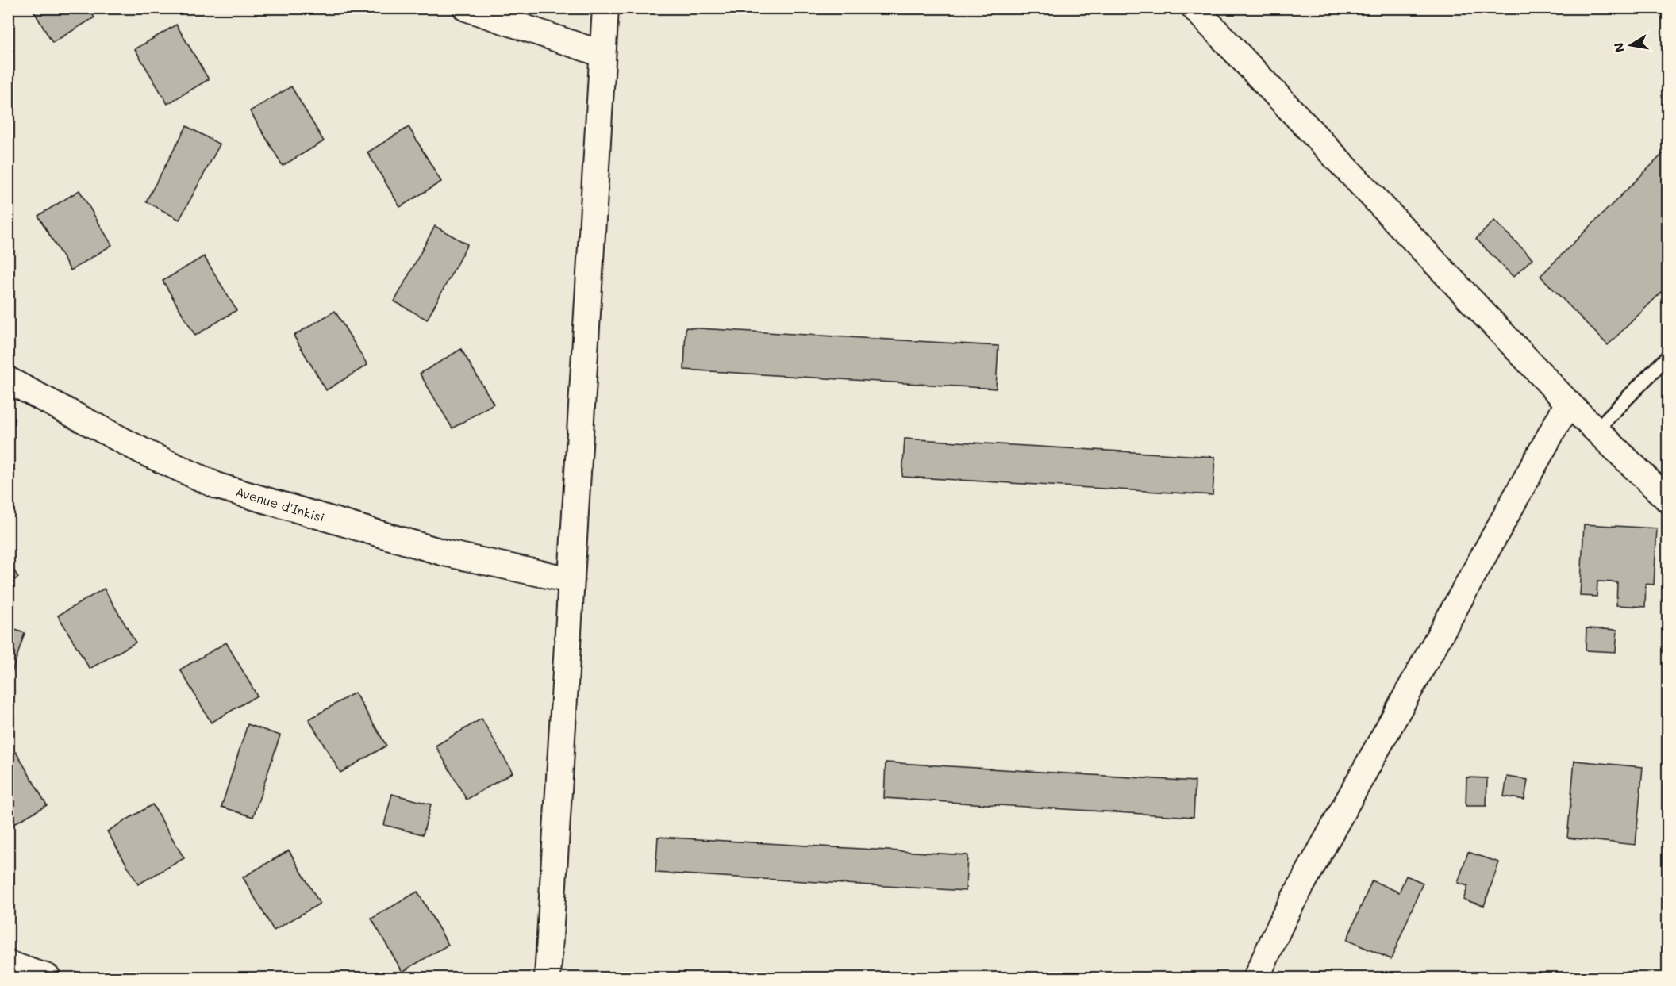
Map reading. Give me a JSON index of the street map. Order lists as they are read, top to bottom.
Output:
{
  "streets": {
    "street": ["Avenue d'Inkisi"]
  },
  "north": "left"
}
